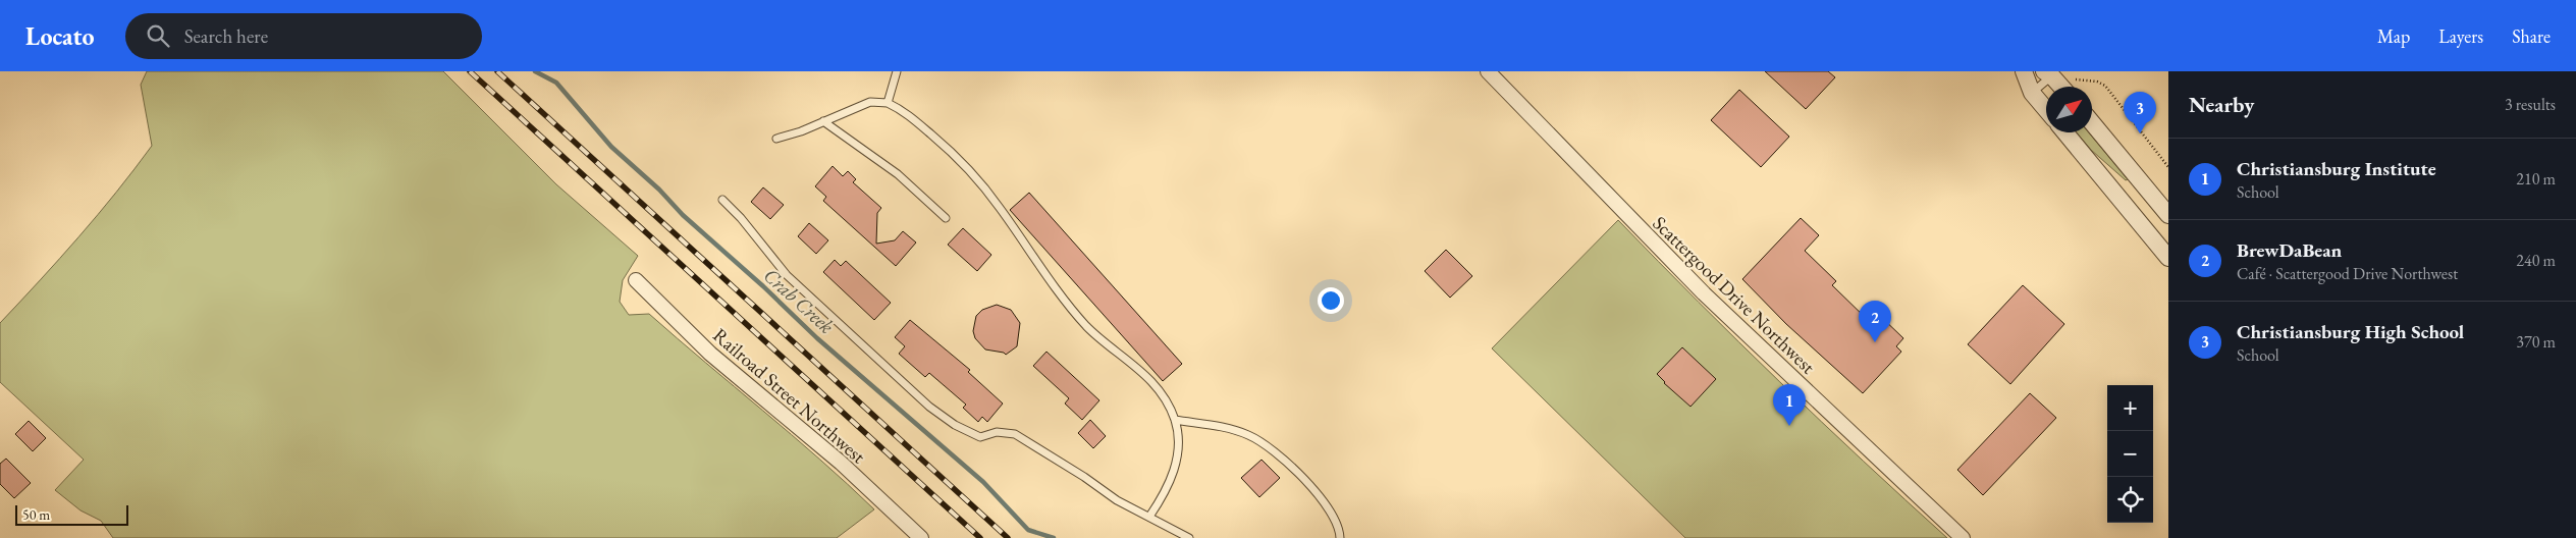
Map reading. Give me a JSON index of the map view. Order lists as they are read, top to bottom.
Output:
{
  "streets": {
    "street": ["Scattergood Drive Northwest", "Railroad Street Northwest"]
  },
  "water": ["Crab Creek"],
  "scale_bar": "50 m",
  "north": "top right",
  "page": {
    "header": "Locato",
    "search": "Search here",
    "nav": ["Map", "Layers", "Share"],
    "heading": ["Nearby", "3 results"],
    "pins": ["3", "2", "1"],
    "list": [
      {
        "mark": "1",
        "name": "Christiansburg Institute",
        "note": "School",
        "value": "210 m"
      },
      {
        "mark": "2",
        "name": "BrewDaBean",
        "note": "Café · Scattergood Drive Northwest",
        "value": "240 m"
      },
      {
        "mark": "3",
        "name": "Christiansburg High School",
        "note": "School",
        "value": "370 m"
      }
    ],
    "map_buttons": ["+", "−"],
    "scale": "50 m"
  }
}
